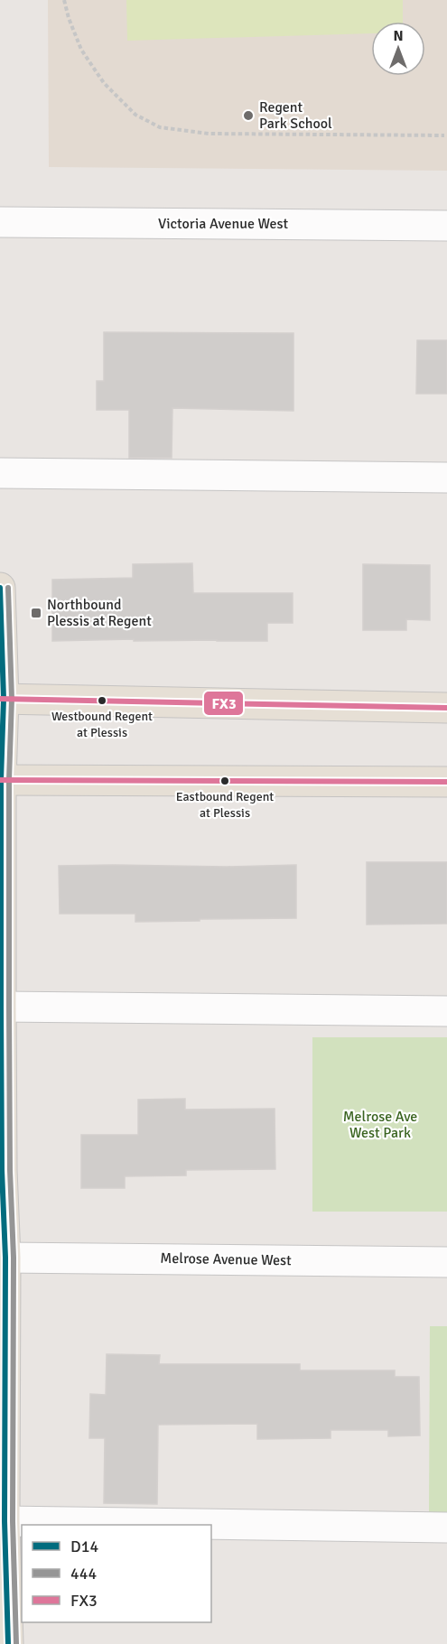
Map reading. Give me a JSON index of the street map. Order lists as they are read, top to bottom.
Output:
{
  "streets": {
    "street": ["Victoria Avenue West", "Melrose Avenue West"]
  },
  "parks": ["Melrose Ave West Park"],
  "places": {
    "other": ["Regent Park School", "Westbound Regent at Plessis", "Eastbound Regent at Plessis"],
    "transit": ["Northbound Plessis at Regent"]
  },
  "lines": ["transit line D14", "transit line 444", "transit line FX3"],
  "legend": ["D14", "444", "FX3"],
  "north": "top"
}
